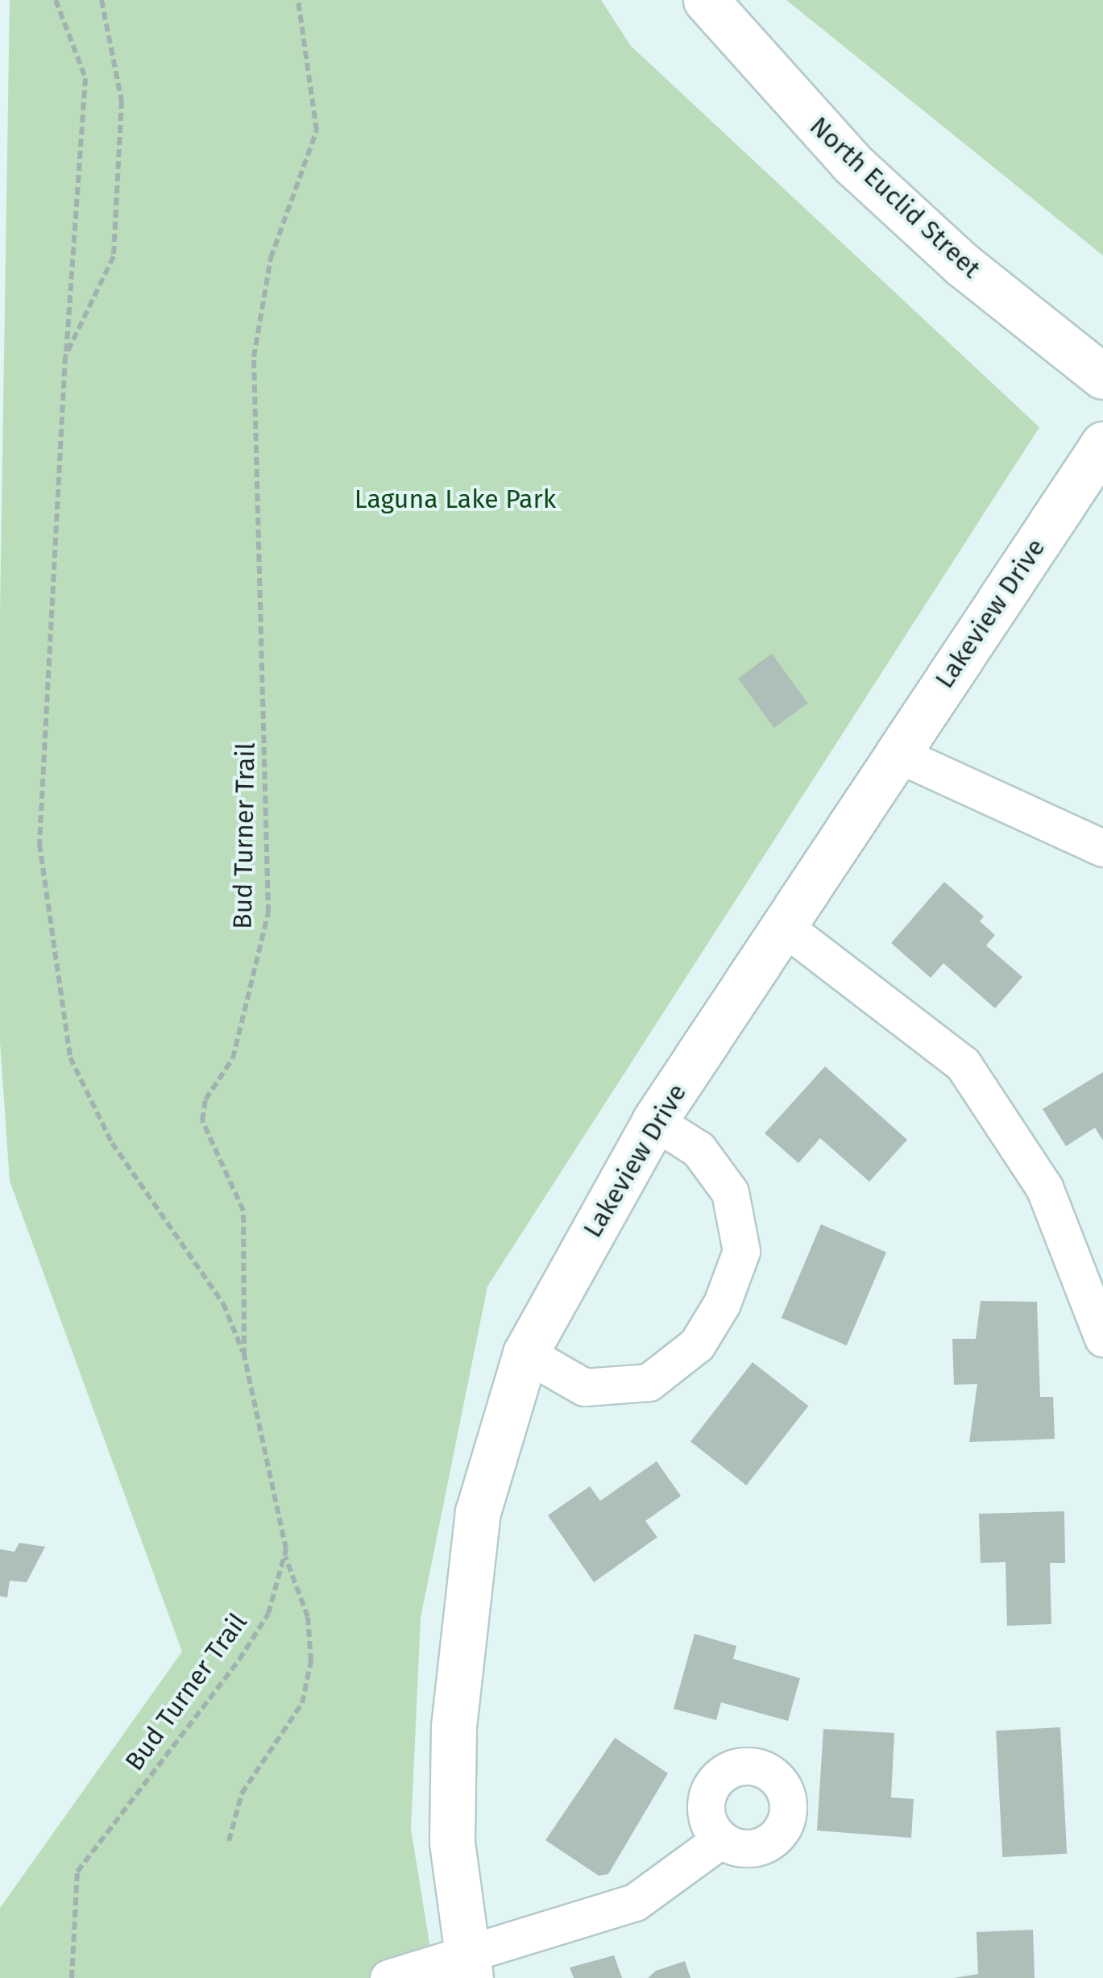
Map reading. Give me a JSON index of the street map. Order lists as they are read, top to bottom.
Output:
{
  "streets": {
    "street": ["North Euclid Street", "Lakeview Drive"],
    "path": ["Bud Turner Trail"]
  },
  "parks": ["Laguna Lake Park"]
}
